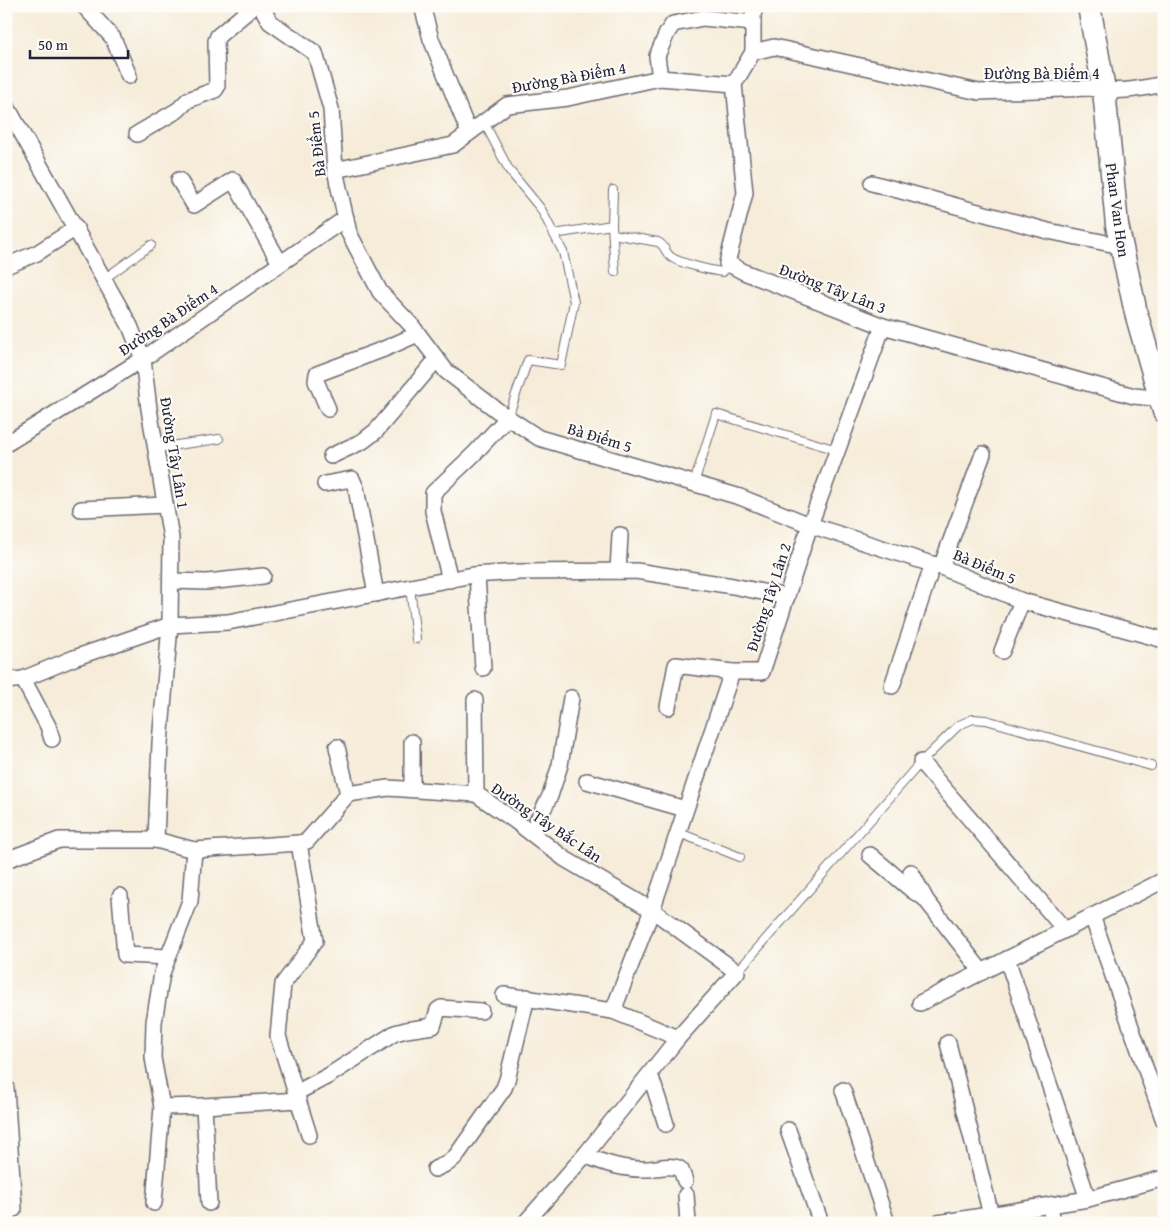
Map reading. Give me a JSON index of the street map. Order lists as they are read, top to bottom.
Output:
{
  "streets": {
    "main road": ["Phan Van Hon"],
    "street": [
      "Đường Bà Điểm 4",
      "Bà Điểm 5",
      "Đường Tây Lân 3",
      "Đường Tây Lân 1",
      "Đường Tây Lân 2",
      "Đường Tây Bắc Lân"
    ]
  },
  "crossings": [
    ["Đường Bà Điểm 4", "Bà Điểm 5"],
    ["Đường Bà Điểm 4", "Phan Van Hon"],
    ["Đường Bà Điểm 4", "Đường Tây Lân 1"],
    ["Bà Điểm 5", "Đường Tây Lân 2"],
    ["Phan Van Hon", "Đường Tây Lân 3"],
    ["Đường Tây Lân 3", "Đường Tây Lân 2"]
  ],
  "scale_bar": "50 m"
}
